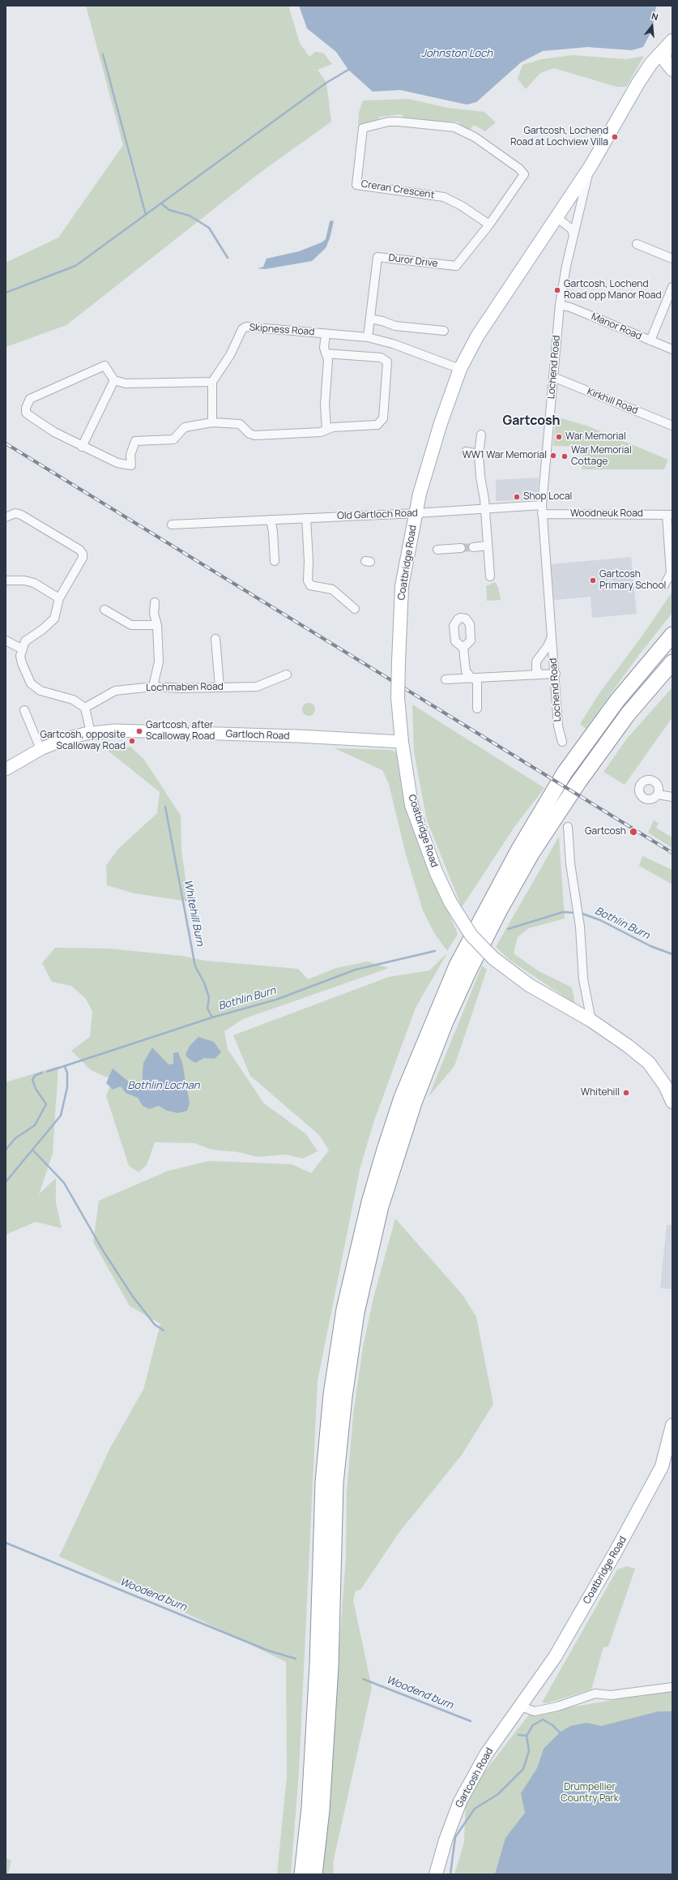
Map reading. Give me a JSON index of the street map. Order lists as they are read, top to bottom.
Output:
{
  "streets": {
    "main road": ["Coatbridge Road", "Gartloch Road", "Gartcosh Road"],
    "street": [
      "Creran Crescent",
      "Duror Drive",
      "Manor Road",
      "Skipness Road",
      "Lochend Road",
      "Kirkhill Road",
      "Woodneuk Road",
      "Old Gartloch Road",
      "Lochmaben Road"
    ]
  },
  "crossings": [
    ["Creran Crescent", "Duror Drive"],
    ["Manor Road", "Lochend Road"],
    ["Lochend Road", "Kirkhill Road"],
    ["Lochend Road", "Woodneuk Road"],
    ["Lochend Road", "Old Gartloch Road"],
    ["Lochend Road", "Coatbridge Road"],
    ["Old Gartloch Road", "Coatbridge Road"],
    ["Coatbridge Road", "Gartloch Road"],
    ["Coatbridge Road", "Gartcosh Road"]
  ],
  "districts": ["Gartcosh"],
  "water": [
    "Johnston Loch",
    "Whitehill Burn",
    "Bothlin Burn",
    "Bothlin Lochan",
    "Woodend burn"
  ],
  "parks": ["Drumpellier Country Park"],
  "places": [
    "Gartcosh, Lochend Road at Lochview Villa",
    "Gartcosh, Lochend Road opp Manor Road",
    "War Memorial",
    "WW1 War Memorial",
    "War Memorial Cottage",
    "Shop Local",
    "Gartcosh Primary School",
    "Gartcosh, after Scalloway Road",
    "Gartcosh, opposite Scalloway Road",
    "Gartcosh",
    "Whitehill"
  ],
  "north": "top"
}
